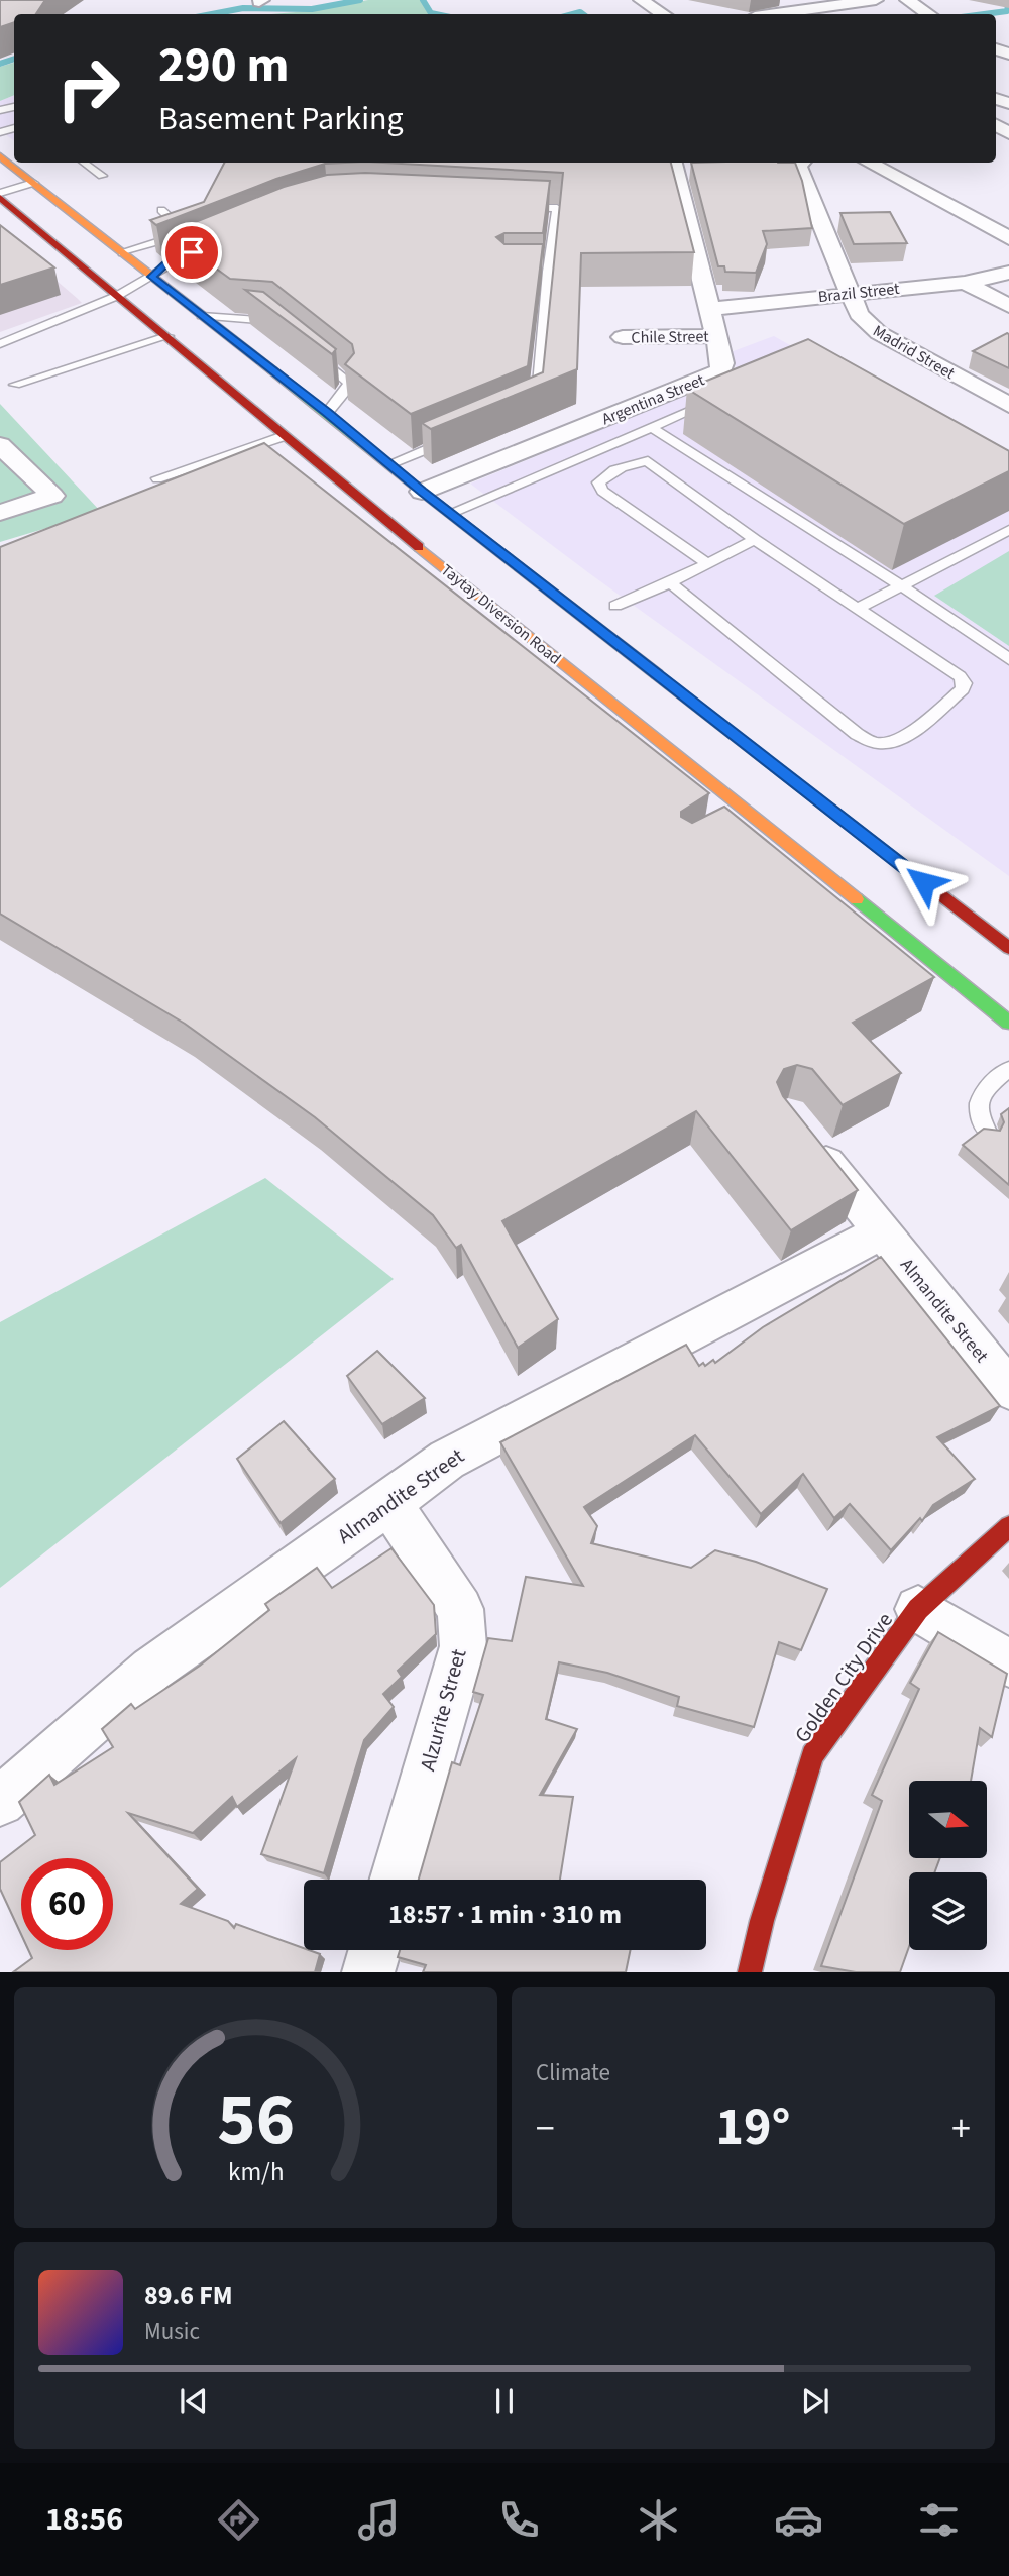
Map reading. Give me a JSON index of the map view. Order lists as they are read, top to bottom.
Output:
{
  "streets": {
    "main road": ["Taytay Diversion Road", "Golden City Drive"],
    "street": [
      "Brazil Street",
      "Chile Street",
      "Madrid Street",
      "Argentina Street",
      "Almandite Street",
      "Alzurite Street"
    ]
  },
  "crossings": [
    ["Brazil Street", "Madrid Street"],
    ["Brazil Street", "Argentina Street"],
    ["Chile Street", "Argentina Street"],
    ["Almandite Street", "Alzurite Street"]
  ],
  "north": "right",
  "page": {
    "turn": ["290 m", "Basement Parking"],
    "limit": "60",
    "trip": "18:57 · 1 min · 310 m",
    "tile": "Climate",
    "heat": ["−", "19°", "+"],
    "song": ["89.6 FM", "Music"],
    "tabs": "18:56",
    "gauge": ["56", "km/h"]
  }
}
